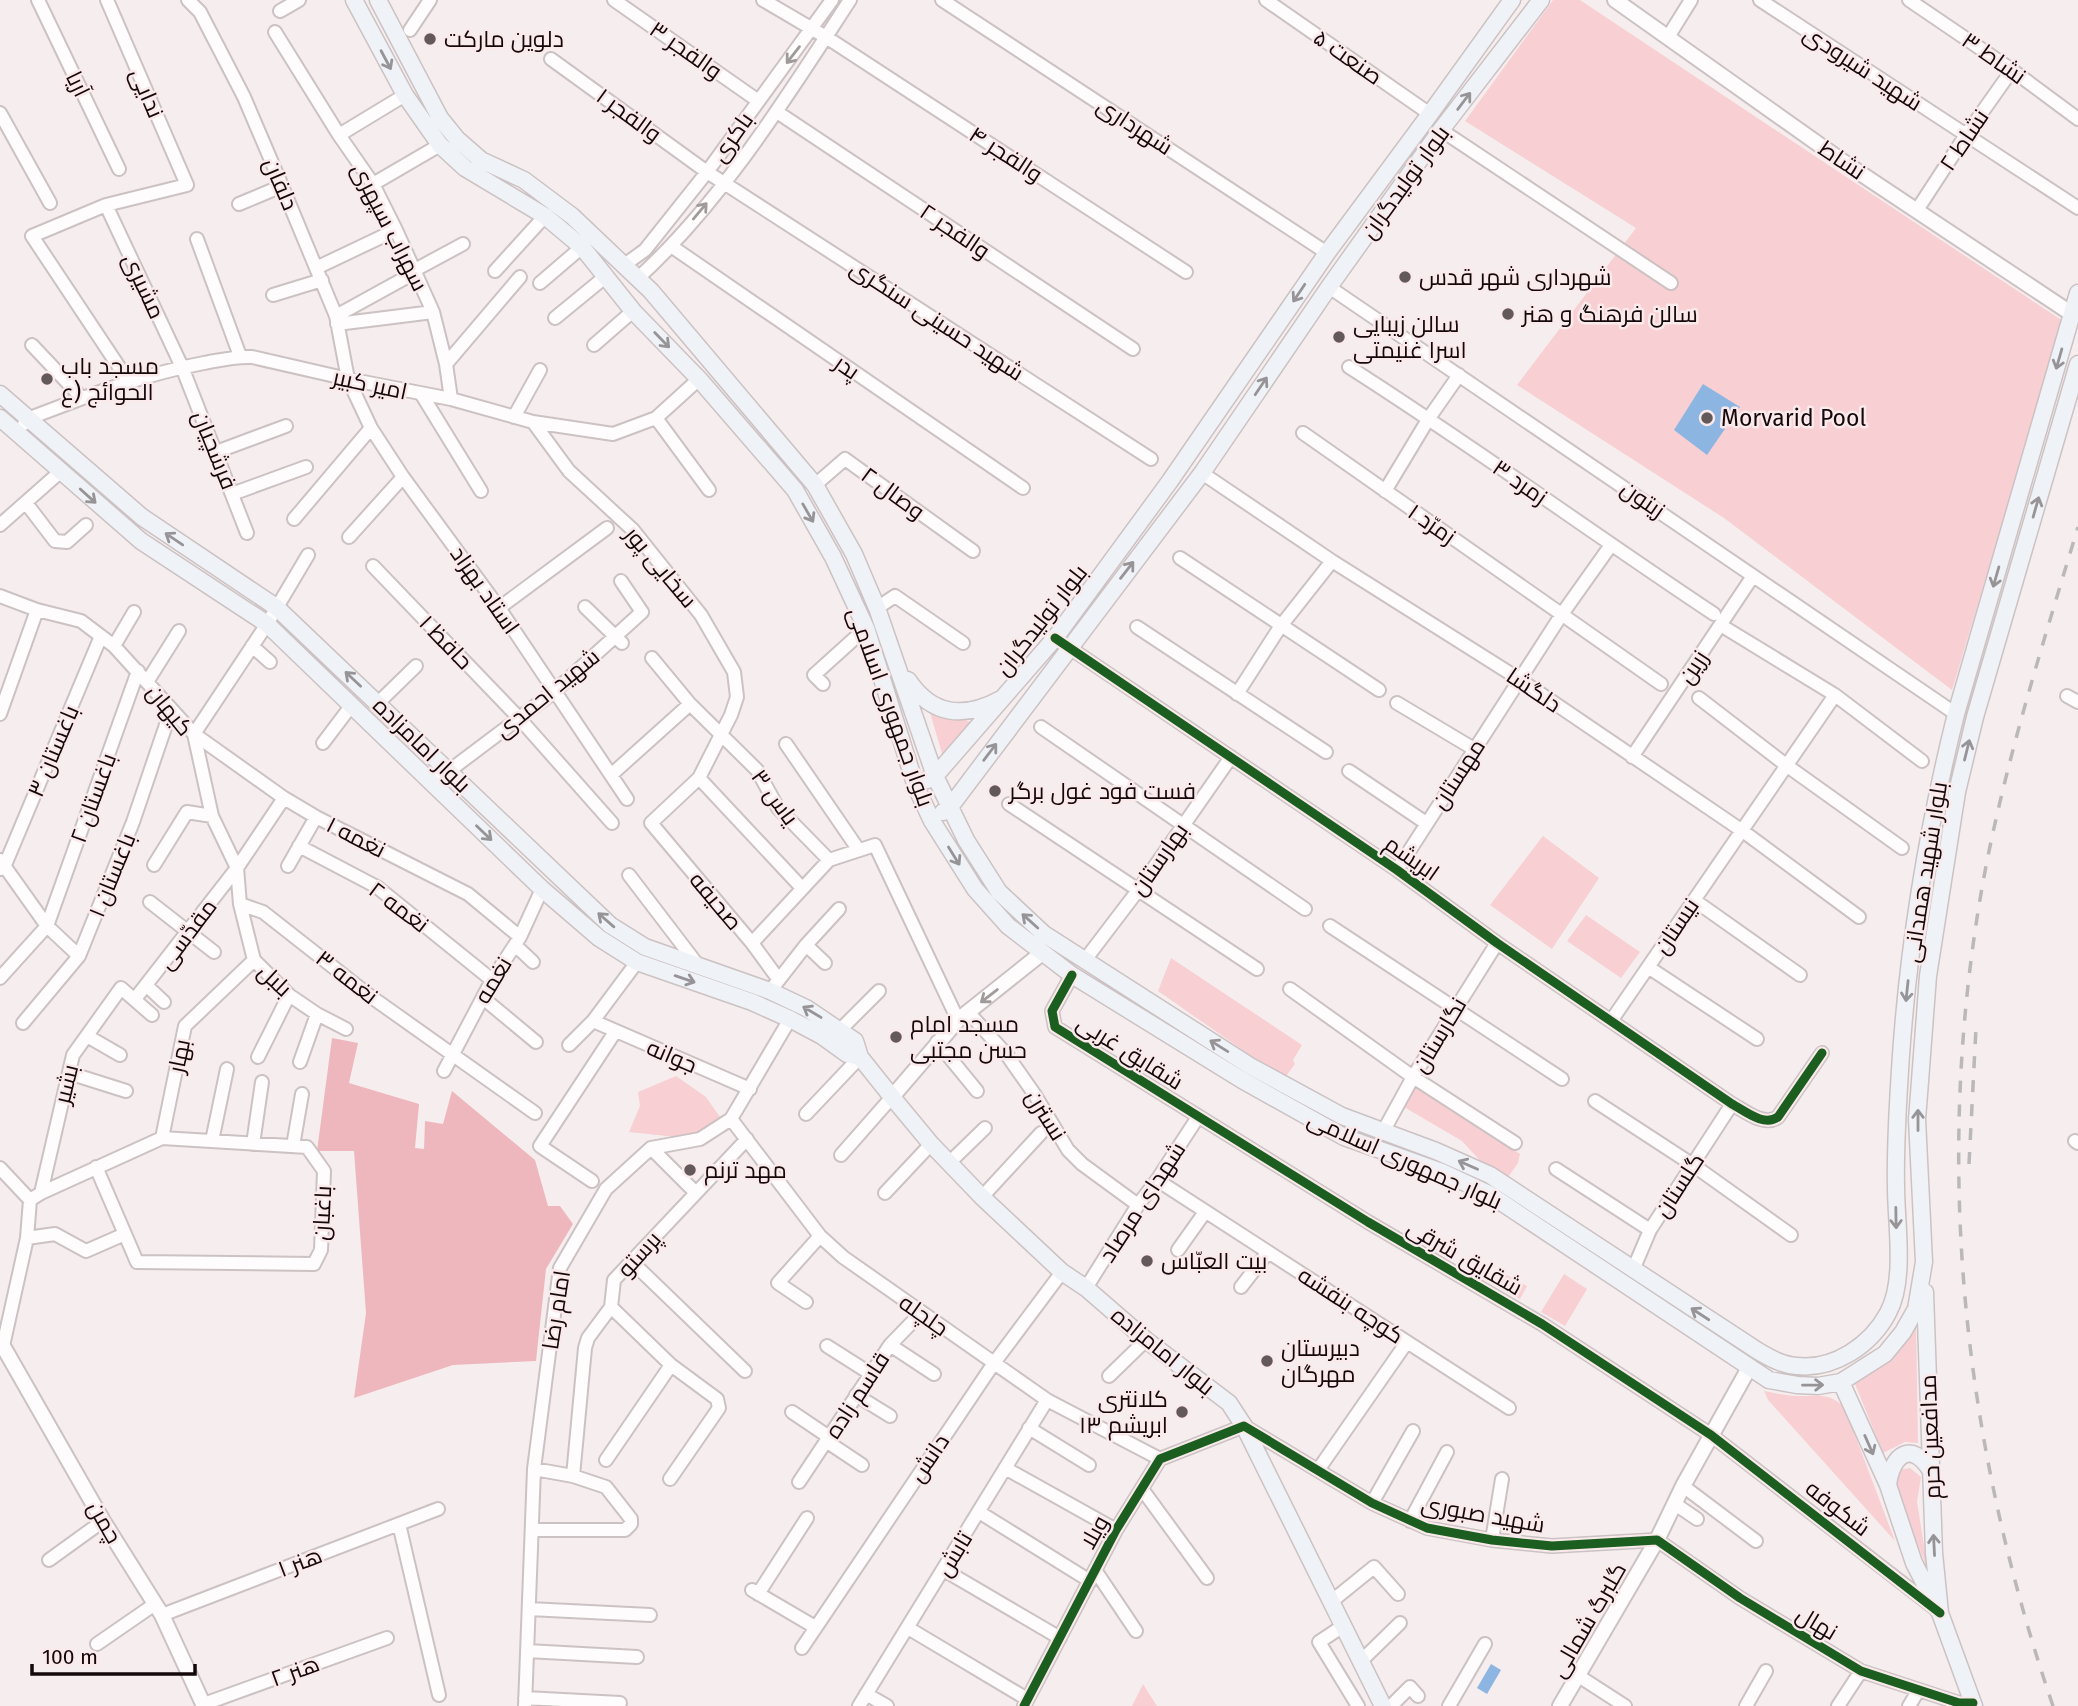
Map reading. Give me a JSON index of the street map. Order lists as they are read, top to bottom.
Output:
{
  "streets": {
    "main road": [
      "بلوار تولیدگران",
      "بلوار جمهوری اسلامی",
      "بلوار امامزاده",
      "بلوار شهید همدانی",
      "مدافعین حرم"
    ],
    "street": [
      "والفجر ۳",
      "صنعت ۵",
      "نشاط ۳",
      "شهید شیرودی",
      "آریا",
      "ندایی",
      "والفجر ۱",
      "شهرداری",
      "باکری",
      "نشاط ۲",
      "والفجر ۴",
      "نشاط",
      "دلفان",
      "سهراب سپهری",
      "والفجر ۲",
      "مشیری",
      "شهید حسینی سنگری",
      "پدر",
      "امیر کبیر",
      "فرشچیان",
      "زمرد ۳",
      "وصال ۲",
      "زیتون",
      "زمرّد ۱",
      "سخایی پور",
      "استاد بهزاد",
      "حافظ ۱",
      "زرین",
      "دلگشا",
      "شهید احمدی",
      "کیهان",
      "باغستان ۳",
      "مهستان",
      "یاس ۳",
      "باغستان ۲",
      "نغمه ۱",
      "ابریشم",
      "بهارستان",
      "باغستان ۱",
      "صحیفه",
      "نغمه ۲",
      "نیستان",
      "مقدّسی",
      "نغمه ۳",
      "بلبل",
      "نغمه",
      "نگارستان",
      "شقایق غربی",
      "بهار",
      "جوانه",
      "بشیر",
      "نسترن",
      "گلستان",
      "شهدای مرصاد",
      "باغبان",
      "پرستو",
      "شقایق شرقی",
      "کوچه بنفشه",
      "امام رضا",
      "چلچله",
      "قاسم‌ زاده",
      "دانش",
      "شکوفه",
      "شهید صبوری",
      "چمن",
      "ویلا",
      "تابش",
      "هنر ۱",
      "گلبرگ شمالی",
      "نهال",
      "هنر ۲"
    ]
  },
  "crossings": [
    ["والفجر ۳", "باکری"],
    ["صنعت ۵", "بلوار تولیدگران"],
    ["نشاط ۳", "نشاط ۲"],
    ["شهید شیرودی", "نشاط ۲"],
    ["ندایی", "مشیری"],
    ["والفجر ۱", "باکری"],
    ["والفجر ۱", "شهید حسینی سنگری"],
    ["شهرداری", "بلوار تولیدگران"],
    ["باکری", "والفجر ۴"],
    ["باکری", "بلوار جمهوری اسلامی"],
    ["نشاط ۲", "نشاط"],
    ["نشاط", "بلوار شهید همدانی"],
    ["بلوار تولیدگران", "زیتون"],
    ["بلوار تولیدگران", "دلگشا"],
    ["بلوار تولیدگران", "بلوار جمهوری اسلامی"],
    ["بلوار تولیدگران", "ابریشم"],
    ["دلفان", "امیر کبیر"],
    ["دلفان", "استاد بهزاد"],
    ["سهراب سپهری", "امیر کبیر"],
    ["مشیری", "امیر کبیر"],
    ["مشیری", "فرشچیان"],
    ["امیر کبیر", "فرشچیان"],
    ["امیر کبیر", "سخایی پور"],
    ["امیر کبیر", "استاد بهزاد"],
    ["امیر کبیر", "بلوار جمهوری اسلامی"],
    ["امیر کبیر", "بلوار امامزاده"],
    ["زمرد ۳", "مهستان"],
    ["وصال ۲", "بلوار جمهوری اسلامی"],
    ["زیتون", "زرین"],
    ["زیتون", "بلوار شهید همدانی"],
    ["زمرّد ۱", "مهستان"],
    ["سخایی پور", "یاس ۳"],
    ["سخایی پور", "صحیفه"],
    ["استاد بهزاد", "شهید احمدی"],
    ["حافظ ۱", "شهید احمدی"],
    ["زرین", "دلگشا"],
    ["دلگشا", "مهستان"],
    ["دلگشا", "نیستان"],
    ["شهید احمدی", "بلوار امامزاده"],
    ["بلوار جمهوری اسلامی", "بهارستان"],
    ["بلوار جمهوری اسلامی", "بلوار شهید همدانی"],
    ["بلوار جمهوری اسلامی", "نگارستان"],
    ["بلوار جمهوری اسلامی", "شقایق غربی"],
    ["بلوار جمهوری اسلامی", "گلستان"],
    ["بلوار جمهوری اسلامی", "گلبرگ شمالی"],
    ["کیهان", "باغستان ۳"],
    ["کیهان", "باغستان ۲"],
    ["کیهان", "نغمه ۱"],
    ["کیهان", "باغستان ۱"],
    ["کیهان", "مقدّسی"],
    ["کیهان", "نغمه ۳"],
    ["کیهان", "بلبل"],
    ["بلوار امامزاده", "صحیفه"],
    ["بلوار امامزاده", "نغمه"],
    ["بلوار امامزاده", "شهدای مرصاد"],
    ["بلوار امامزاده", "دانش"],
    ["بلوار امامزاده", "شهید صبوری"],
    ["مهستان", "ابریشم"],
    ["نغمه ۱", "مقدّسی"],
    ["نغمه ۱", "نغمه"],
    ["ابریشم", "بهارستان"],
    ["ابریشم", "نیستان"],
    ["ابریشم", "نگارستان"],
    ["ابریشم", "گلستان"],
    ["بلوار شهید همدانی", "مدافعین حرم"],
    ["بلوار شهید همدانی", "گلبرگ شمالی"],
    ["نغمه ۲", "نغمه"],
    ["مقدّسی", "بشیر"],
    ["نغمه ۳", "بلبل"],
    ["نغمه ۳", "نغمه"],
    ["بلبل", "بهار"],
    ["شقایق غربی", "شهدای مرصاد"],
    ["شقایق غربی", "شقایق شرقی"],
    ["بشیر", "چمن"],
    ["نسترن", "شهدای مرصاد"],
    ["شهدای مرصاد", "شقایق شرقی"],
    ["شهدای مرصاد", "کوچه بنفشه"],
    ["پرستو", "چلچله"],
    ["شقایق شرقی", "شکوفه"],
    ["شقایق شرقی", "گلبرگ شمالی"],
    ["چلچله", "قاسم‌ زاده"],
    ["چلچله", "دانش"],
    ["چلچله", "ویلا"],
    ["چلچله", "تابش"],
    ["مدافعین حرم", "شکوفه"],
    ["مدافعین حرم", "نهال"],
    ["شکوفه", "گلبرگ شمالی"],
    ["شهید صبوری", "گلبرگ شمالی"],
    ["شهید صبوری", "نهال"],
    ["چمن", "هنر ۱"],
    ["چمن", "هنر ۲"],
    ["گلبرگ شمالی", "نهال"]
  ],
  "places": [
    "دلوین مارکت",
    "شهرداری شهر قدس",
    "سالن فرهنگ و هنر",
    "سالن زیبایی اسرا غنیمتی",
    "مسجد باب الحوائج (ع",
    "Morvarid Pool",
    "فست فود غول برگر",
    "مسجد امام حسن مجتبی",
    "مهد ترنم",
    "بیت العبّاس",
    "دبیرستان مهرگان",
    "کلانتری ۱۳ ابریشم"
  ],
  "scale_bar": "100 m"
}
